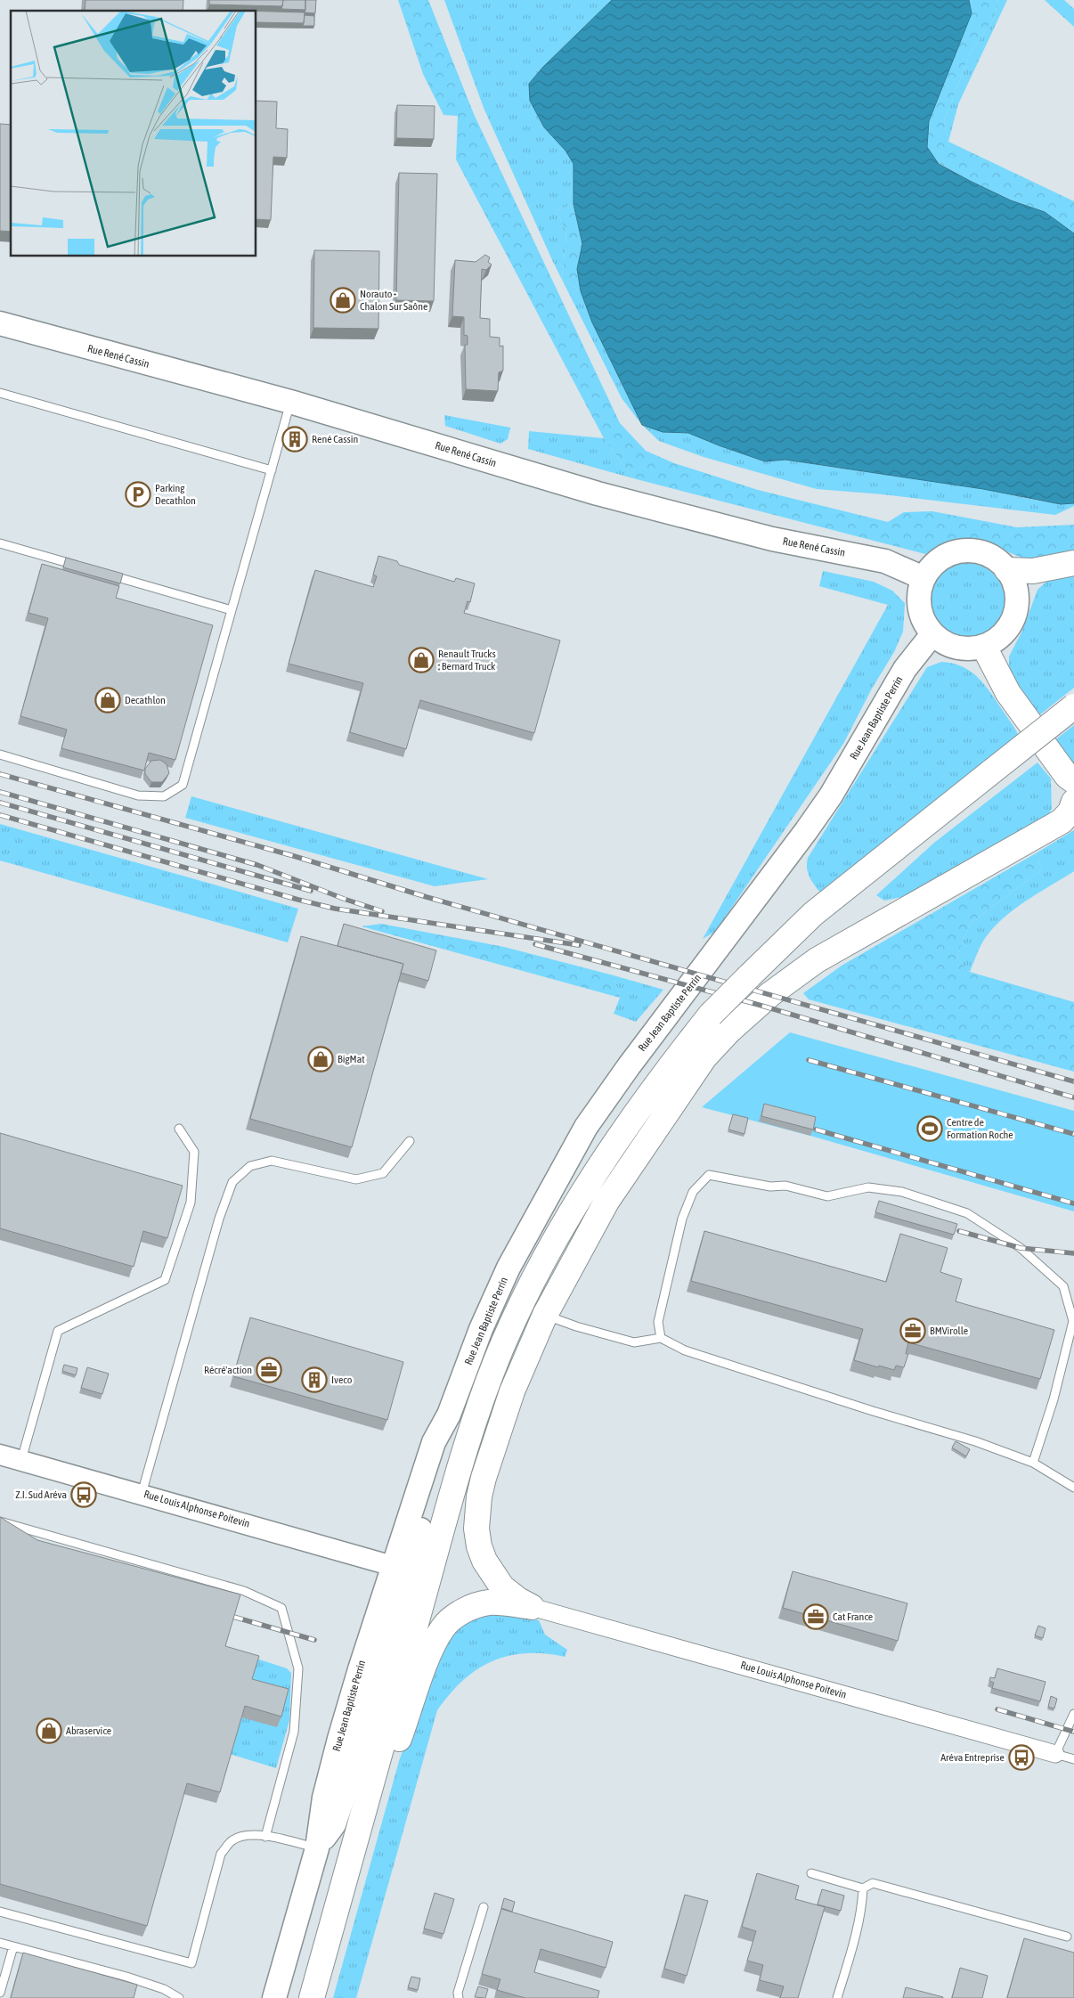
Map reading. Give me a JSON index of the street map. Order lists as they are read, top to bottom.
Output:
{
  "streets": {
    "main road": ["Rue René Cassin", "Rue Jean Baptiste Perrin"],
    "street": ["Rue Louis Alphonse Poitevin"]
  },
  "crossings": [
    ["Rue René Cassin", "Rue Jean Baptiste Perrin"],
    ["Rue Jean Baptiste Perrin", "Rue Louis Alphonse Poitevin"]
  ],
  "places": {
    "shop": [
      "Norauto - Chalon Sur Saône",
      "Renault Trucks : Bernard Truck",
      "Decathlon",
      "BigMat",
      "Abraservice"
    ],
    "building": ["René Cassin", "Iveco"],
    "parking": ["Parking Decathlon"],
    "sports": ["Centre de Formation Roche"],
    "office": ["BMVirolle", "Récré'action", "Cat France"],
    "bus stop": ["Z.I. Sud Aréva", "Aréva Entreprise"]
  }
}
